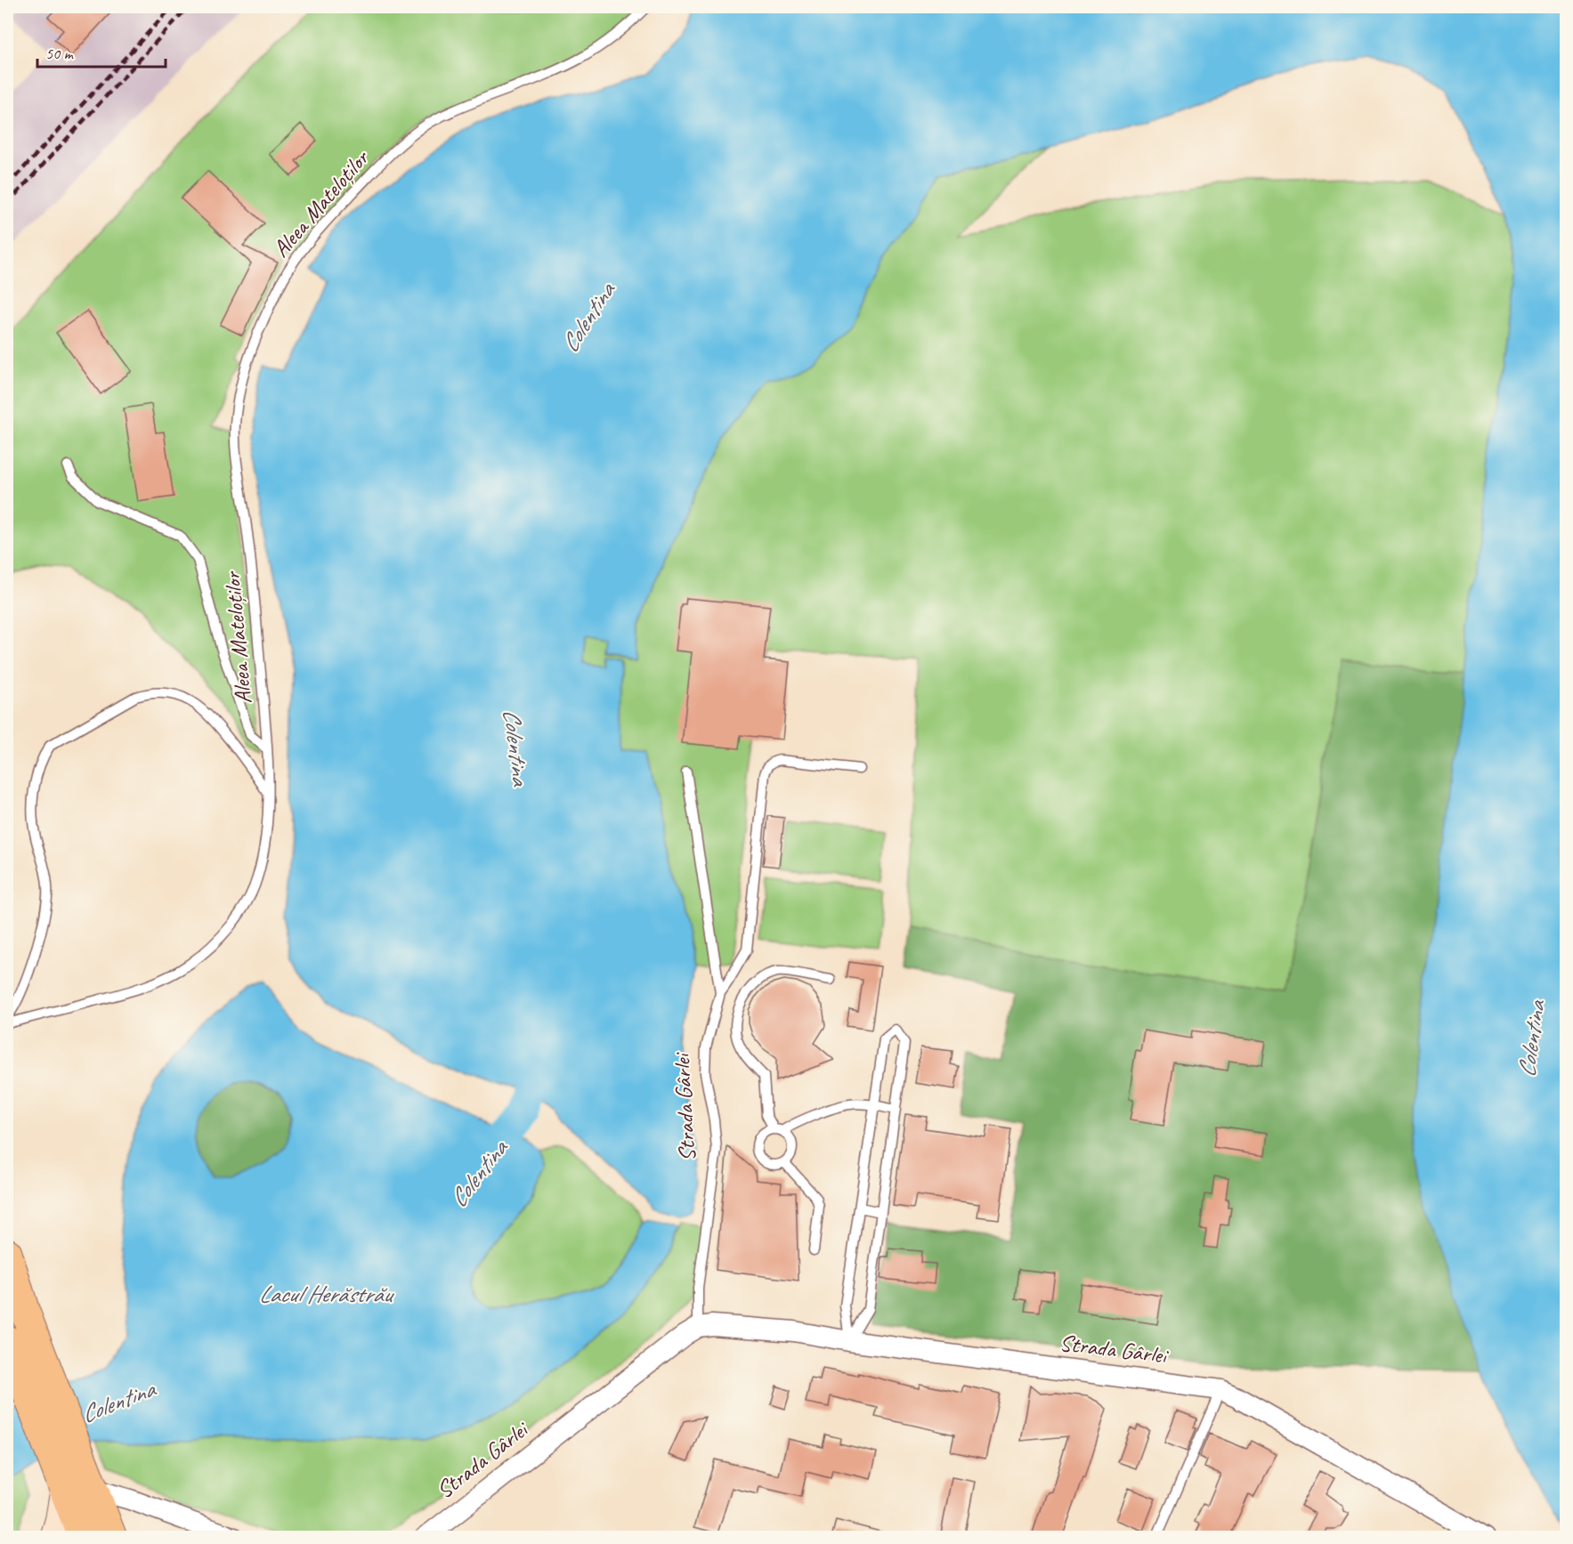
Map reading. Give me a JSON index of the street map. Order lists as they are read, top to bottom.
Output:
{
  "streets": {
    "street": ["Strada Gârlei"],
    "lane": ["Aleea Mateloților"]
  },
  "water": ["Colentina", "Lacul Herăstrău"],
  "scale_bar": "50 m"
}
